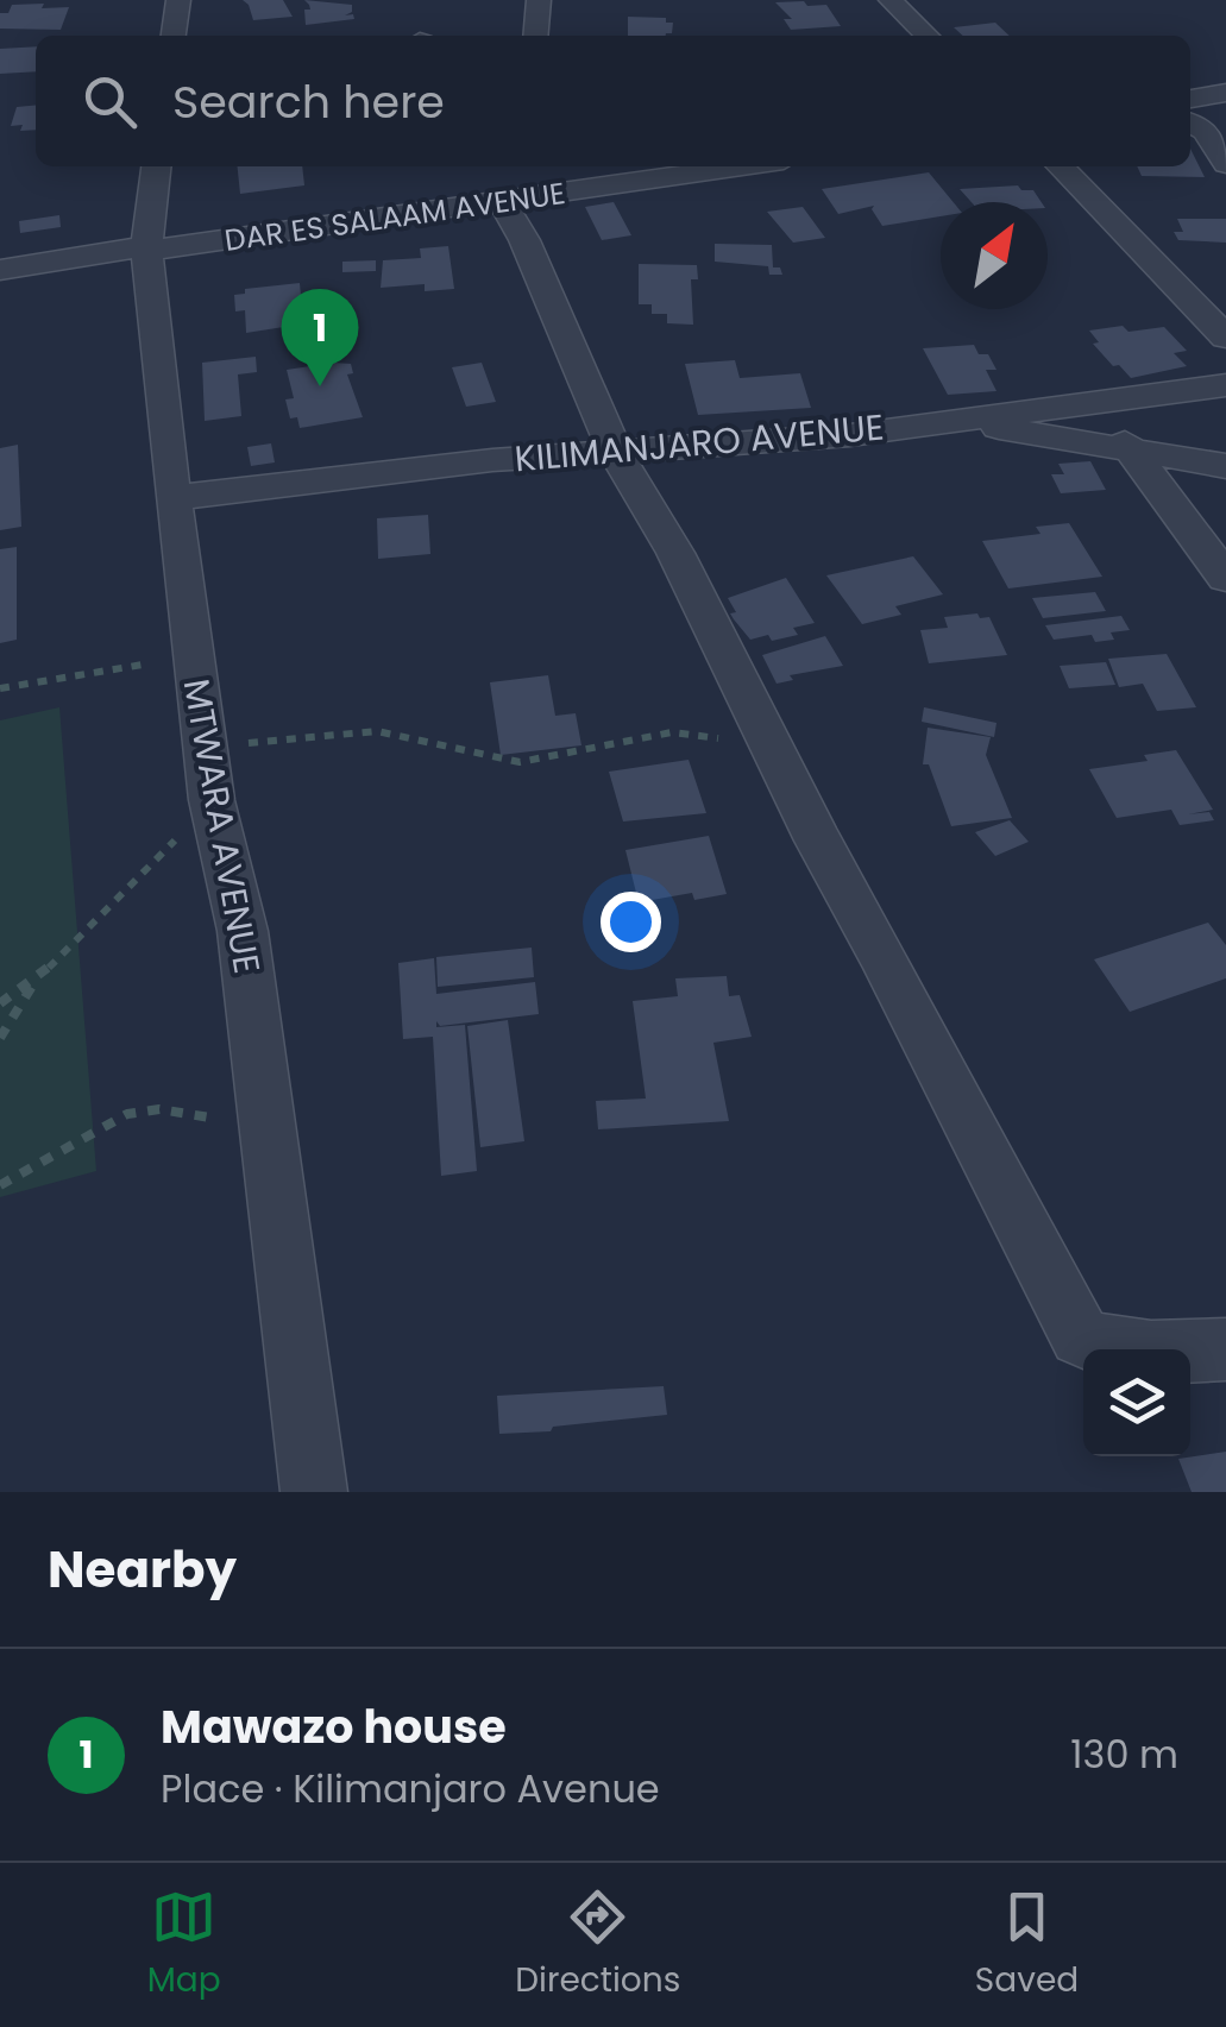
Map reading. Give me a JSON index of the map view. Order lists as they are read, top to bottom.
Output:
{
  "streets": {
    "street": ["DAR ES SALAAM AVENUE", "KILIMANJARO AVENUE", "MTWARA AVENUE"]
  },
  "crossings": [
    ["DAR ES SALAAM AVENUE", "MTWARA AVENUE"],
    ["KILIMANJARO AVENUE", "MTWARA AVENUE"]
  ],
  "north": "top right",
  "page": {
    "search": "Search here",
    "pins": "1",
    "heading": "Nearby",
    "list": [
      {
        "mark": "1",
        "name": "Mawazo house",
        "note": "Place · Kilimanjaro Avenue",
        "value": "130 m"
      }
    ],
    "nav": ["Map", "Directions", "Saved"]
  }
}
